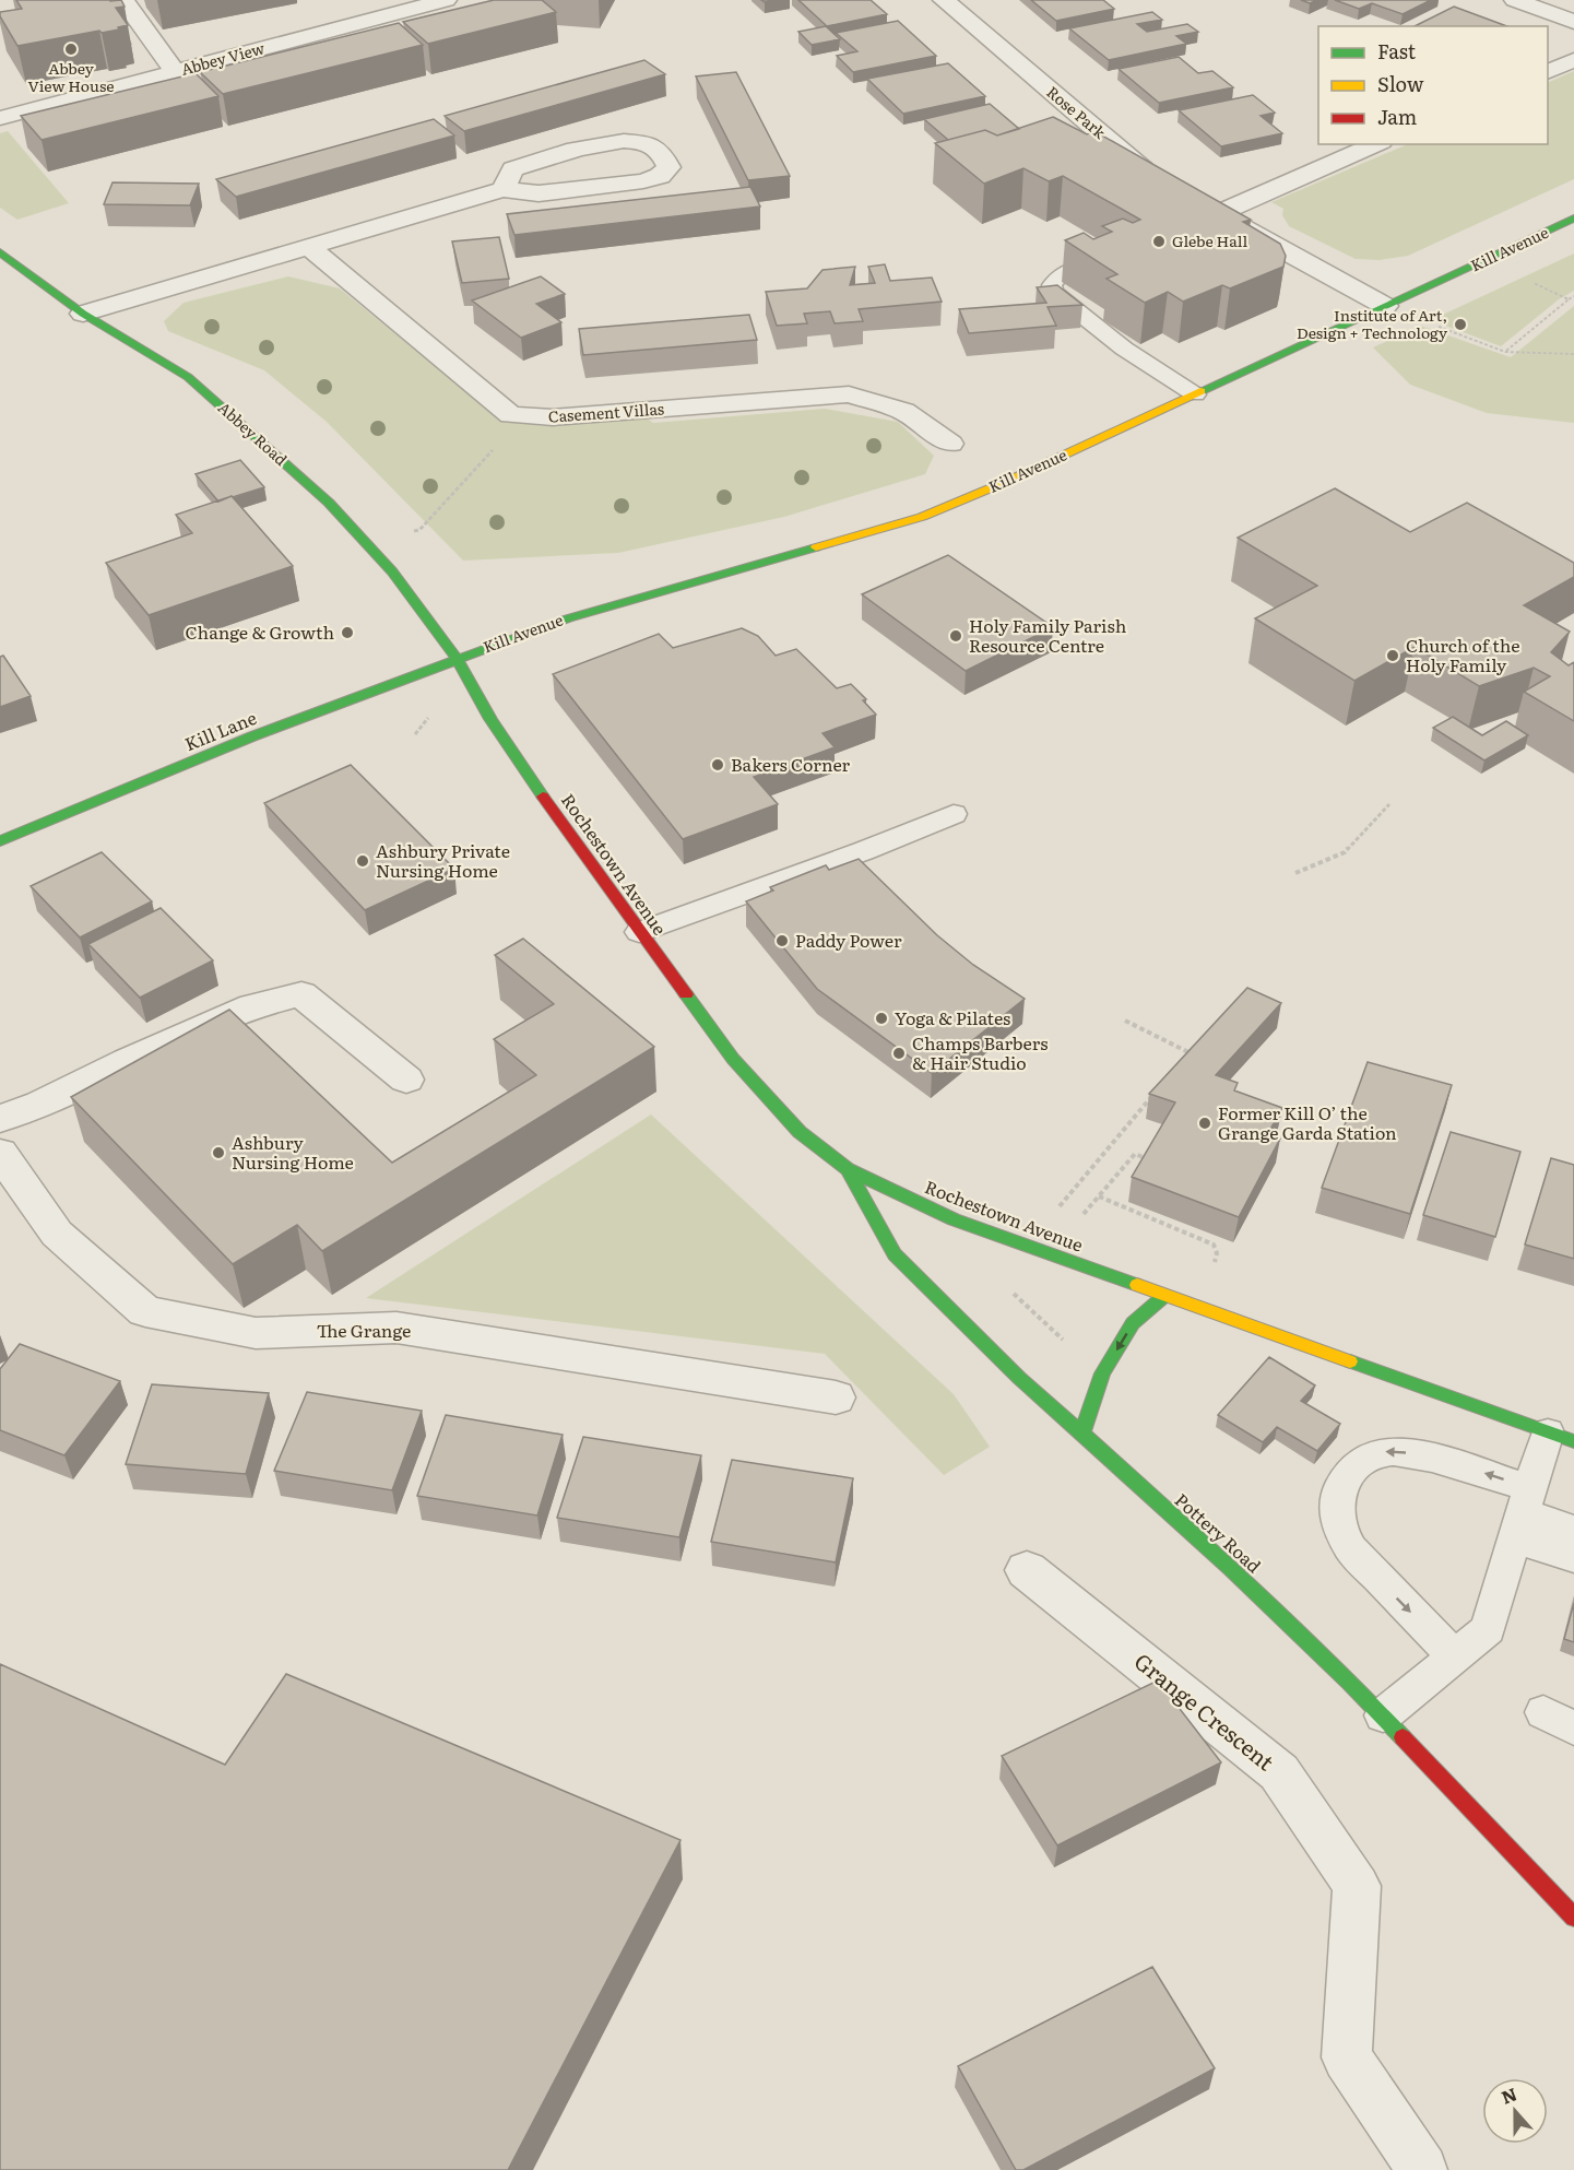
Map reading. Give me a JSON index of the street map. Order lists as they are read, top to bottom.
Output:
{
  "streets": {
    "main road": [
      "Kill Avenue",
      "Abbey Road",
      "Kill Lane",
      "Rochestown Avenue",
      "Pottery Road"
    ],
    "street": [
      "Abbey View",
      "Rose Park",
      "Casement Villas",
      "The Grange",
      "Grange Crescent"
    ]
  },
  "crossings": [
    ["Kill Avenue", "Abbey Road"],
    ["Kill Avenue", "Kill Lane"],
    ["Kill Avenue", "Rochestown Avenue"],
    ["Abbey Road", "Kill Lane"],
    ["Abbey Road", "Rochestown Avenue"],
    ["Kill Lane", "Rochestown Avenue"],
    ["Rochestown Avenue", "Pottery Road"]
  ],
  "places": [
    "Abbey View House",
    "Glebe Hall",
    "Institute of Art, Design + Technology",
    "Change & Growth",
    "Holy Family Parish Resource Centre",
    "Church of the Holy Family",
    "Bakers Corner",
    "Ashbury Private Nursing Home",
    "Paddy Power",
    "Yoga & Pilates",
    "Champs Barbers & Hair Studio",
    "Former Kill O’ the Grange Garda Station",
    "Ashbury Nursing Home"
  ],
  "legend": ["Fast", "Slow", "Jam"],
  "north": "top"
}
